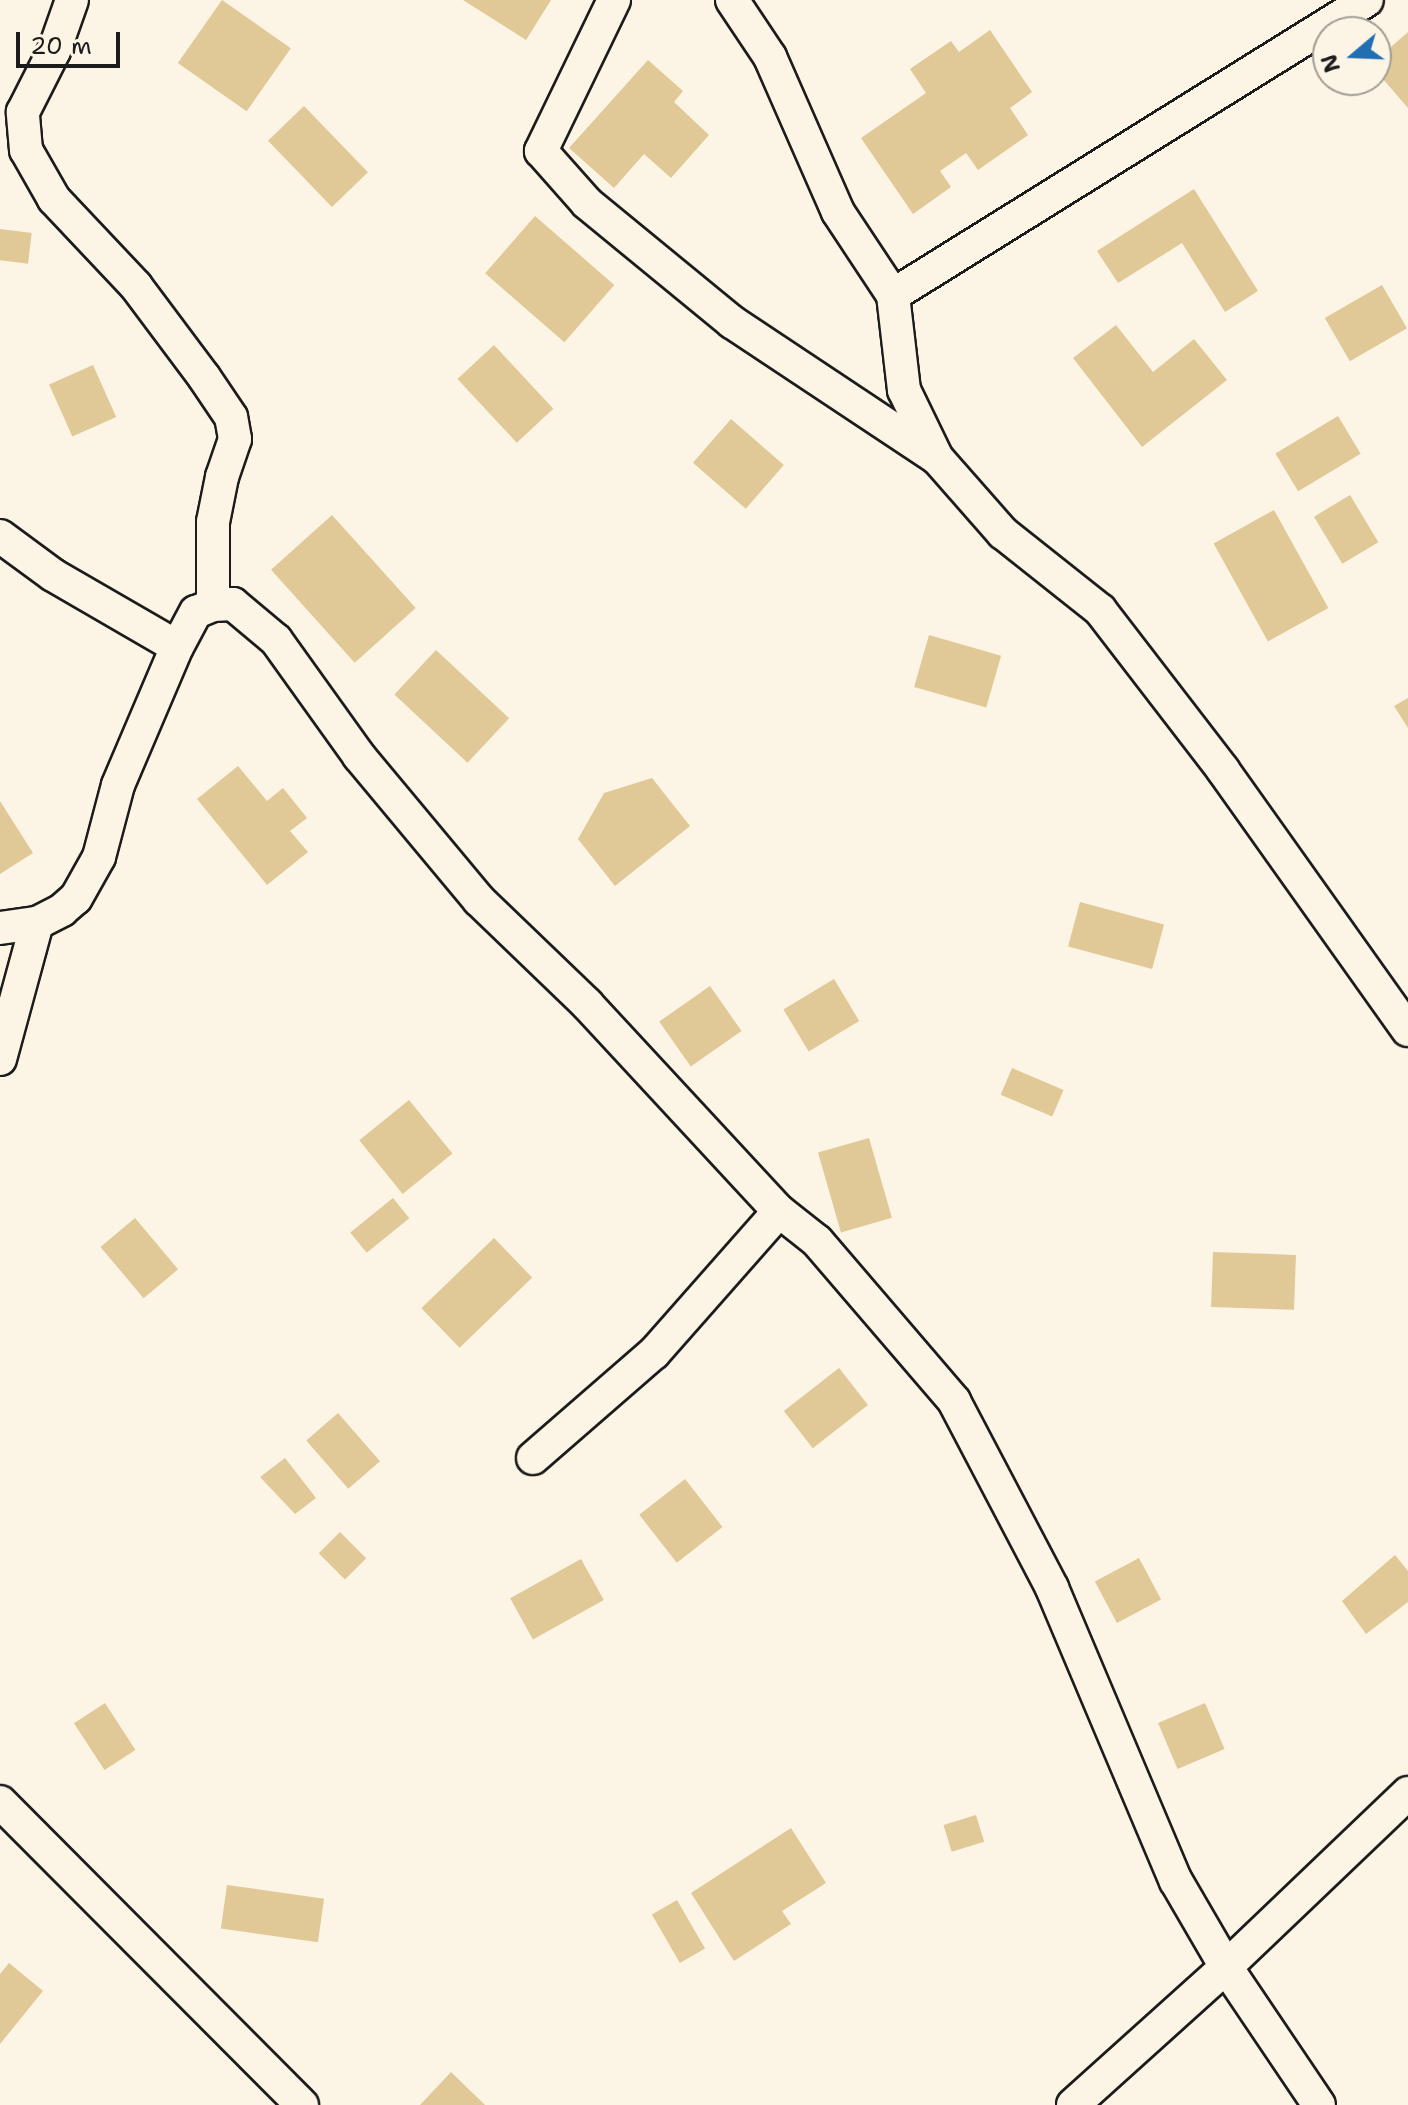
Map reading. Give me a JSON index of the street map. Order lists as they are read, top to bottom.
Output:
{
  "scale_bar": "20 m",
  "north": "left"
}
